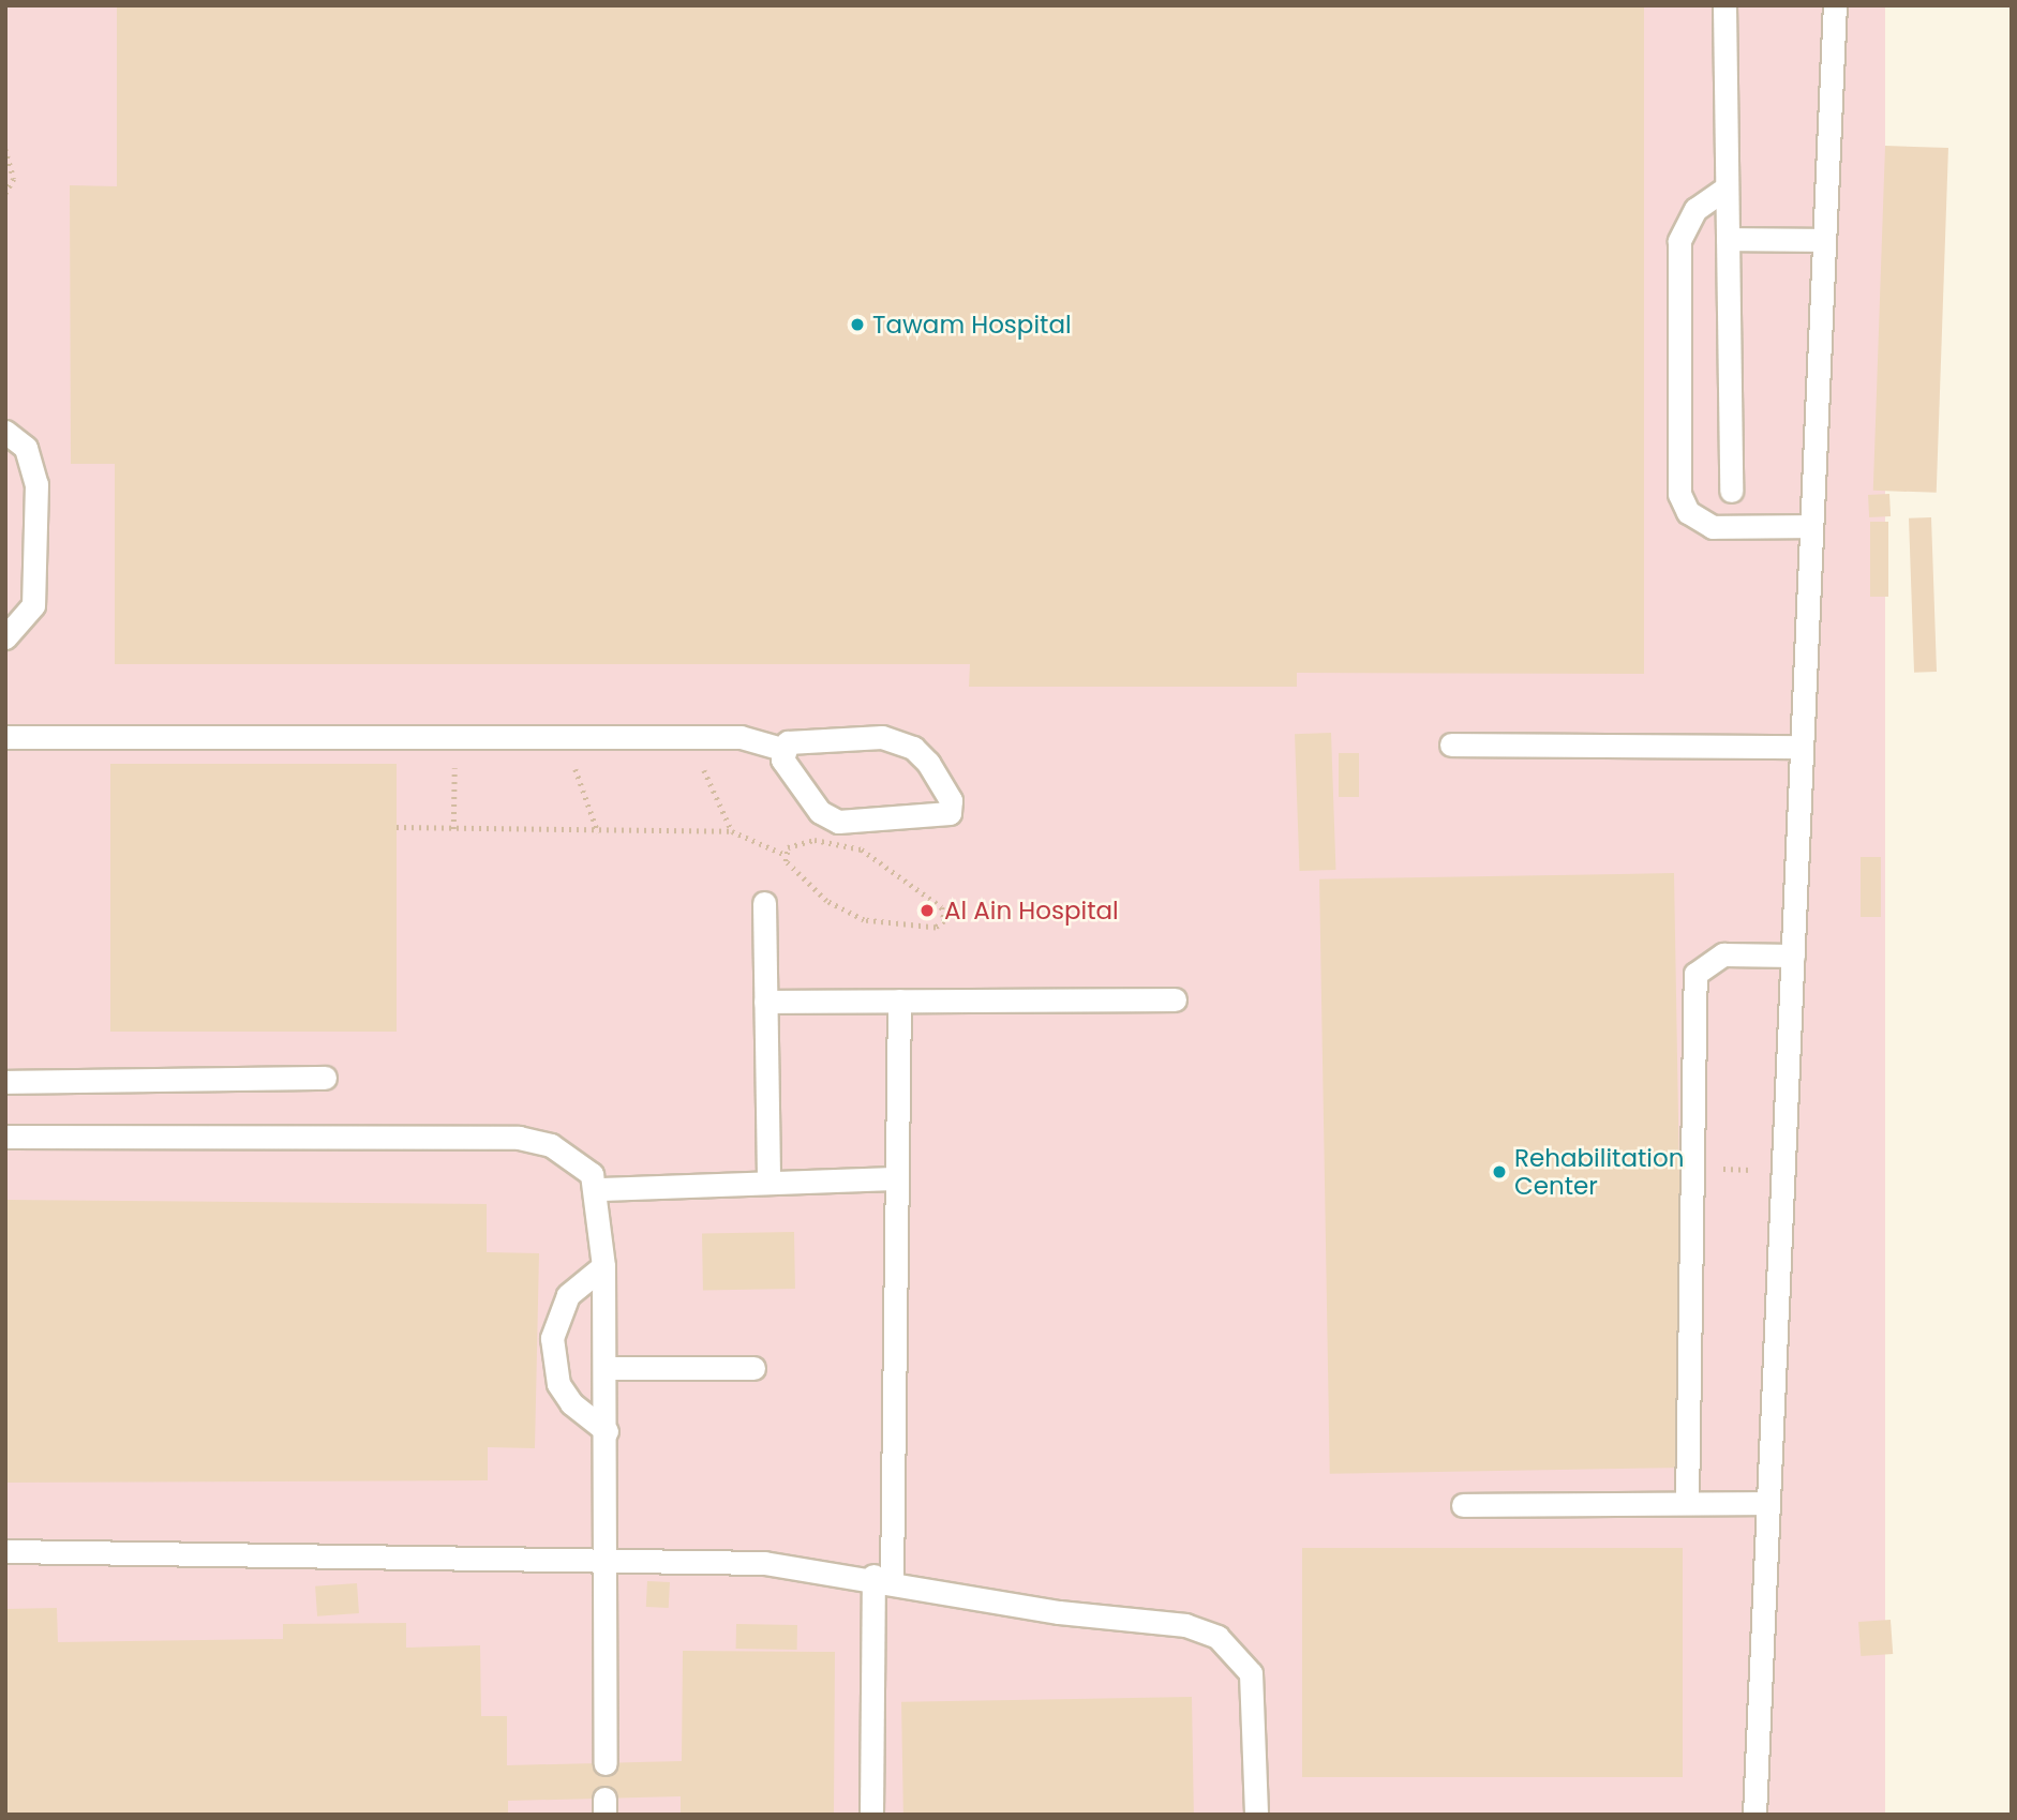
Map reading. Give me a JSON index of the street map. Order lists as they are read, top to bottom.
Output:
{
  "places": ["Tawam Hospital", "Al Ain Hospital", "Rehabilitation Center"]
}
